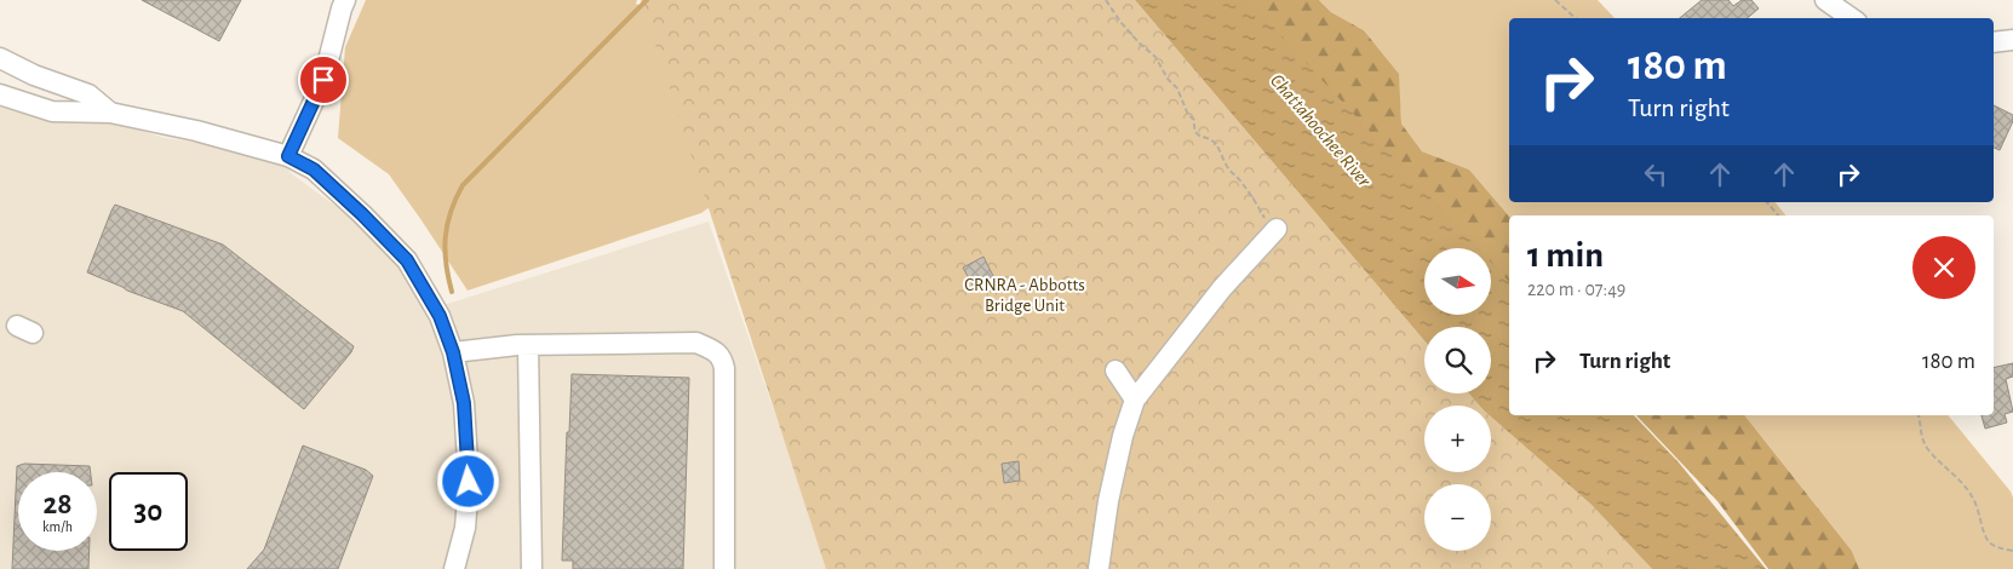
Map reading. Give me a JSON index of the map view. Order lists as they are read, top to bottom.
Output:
{
  "water": ["Chattahoochee River"],
  "parks": ["CRNRA - Abbotts Bridge Unit"],
  "north": "right",
  "page": {
    "turn": ["180 m", "Turn right"],
    "heading": ["1 min", "220 m · 07:49"],
    "map_buttons": ["+", "−"],
    "list": [
      {
        "name": "Turn right",
        "value": "180 m"
      }
    ],
    "speed": "28 km/h",
    "limit": "30"
  }
}
